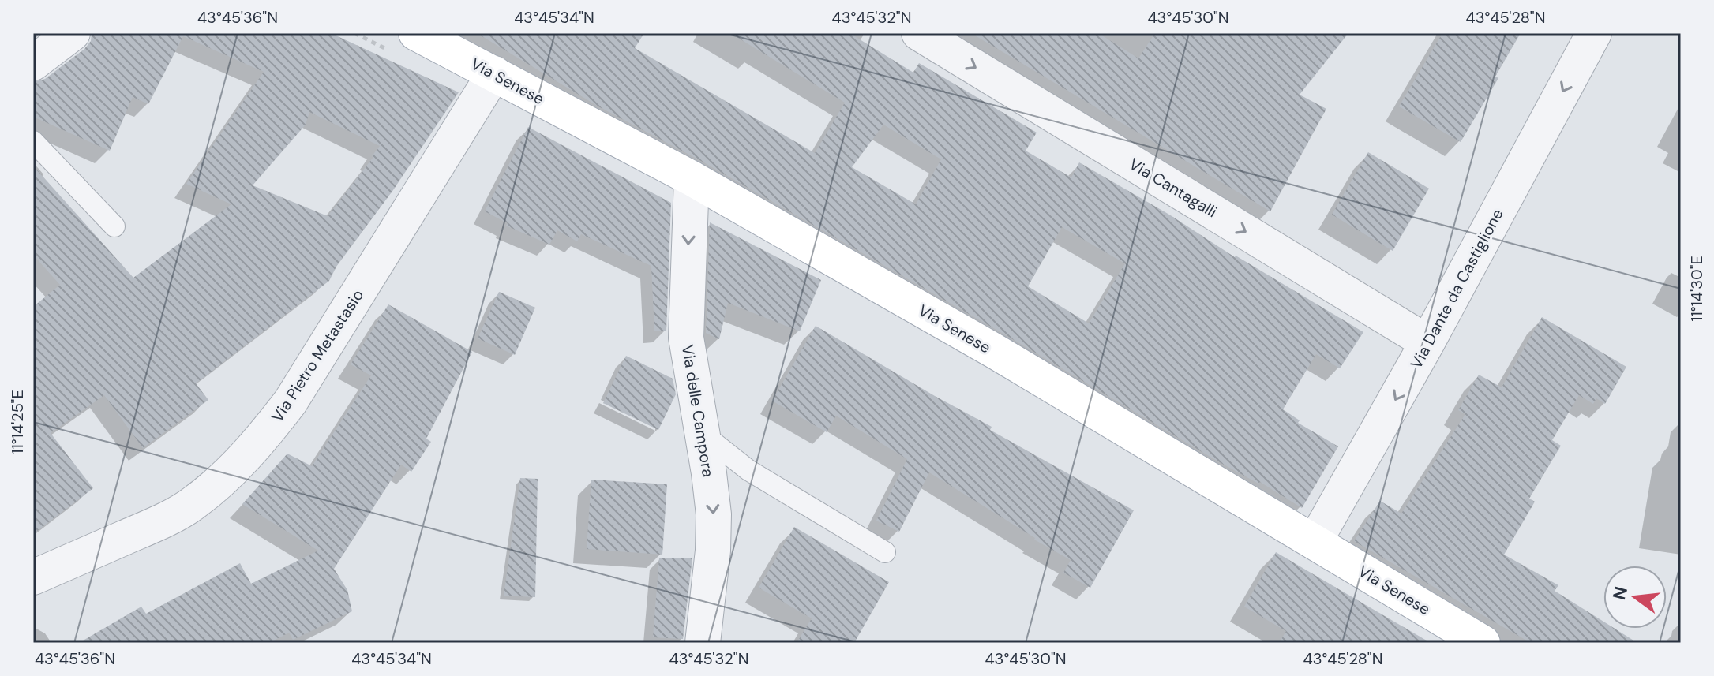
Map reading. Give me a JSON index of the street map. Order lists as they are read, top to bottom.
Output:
{
  "streets": {
    "main road": ["Via Senese"],
    "street": [
      "Via Cantagalli",
      "Via Dante da Castiglione",
      "Via Pietro Metastasio",
      "Via delle Campora"
    ]
  },
  "crossings": [
    ["Via Senese", "Via Dante da Castiglione"],
    ["Via Senese", "Via Pietro Metastasio"],
    ["Via Senese", "Via delle Campora"],
    ["Via Cantagalli", "Via Dante da Castiglione"]
  ],
  "one_way": ["Via Cantagalli", "Via Dante da Castiglione", "Via delle Campora"],
  "north": "left",
  "coordinates": [
    "43°45'36\"N",
    "43°45'34\"N",
    "43°45'32\"N",
    "43°45'30\"N",
    "43°45'28\"N",
    "11°14'30\"E",
    "11°14'25\"E"
  ]
}
